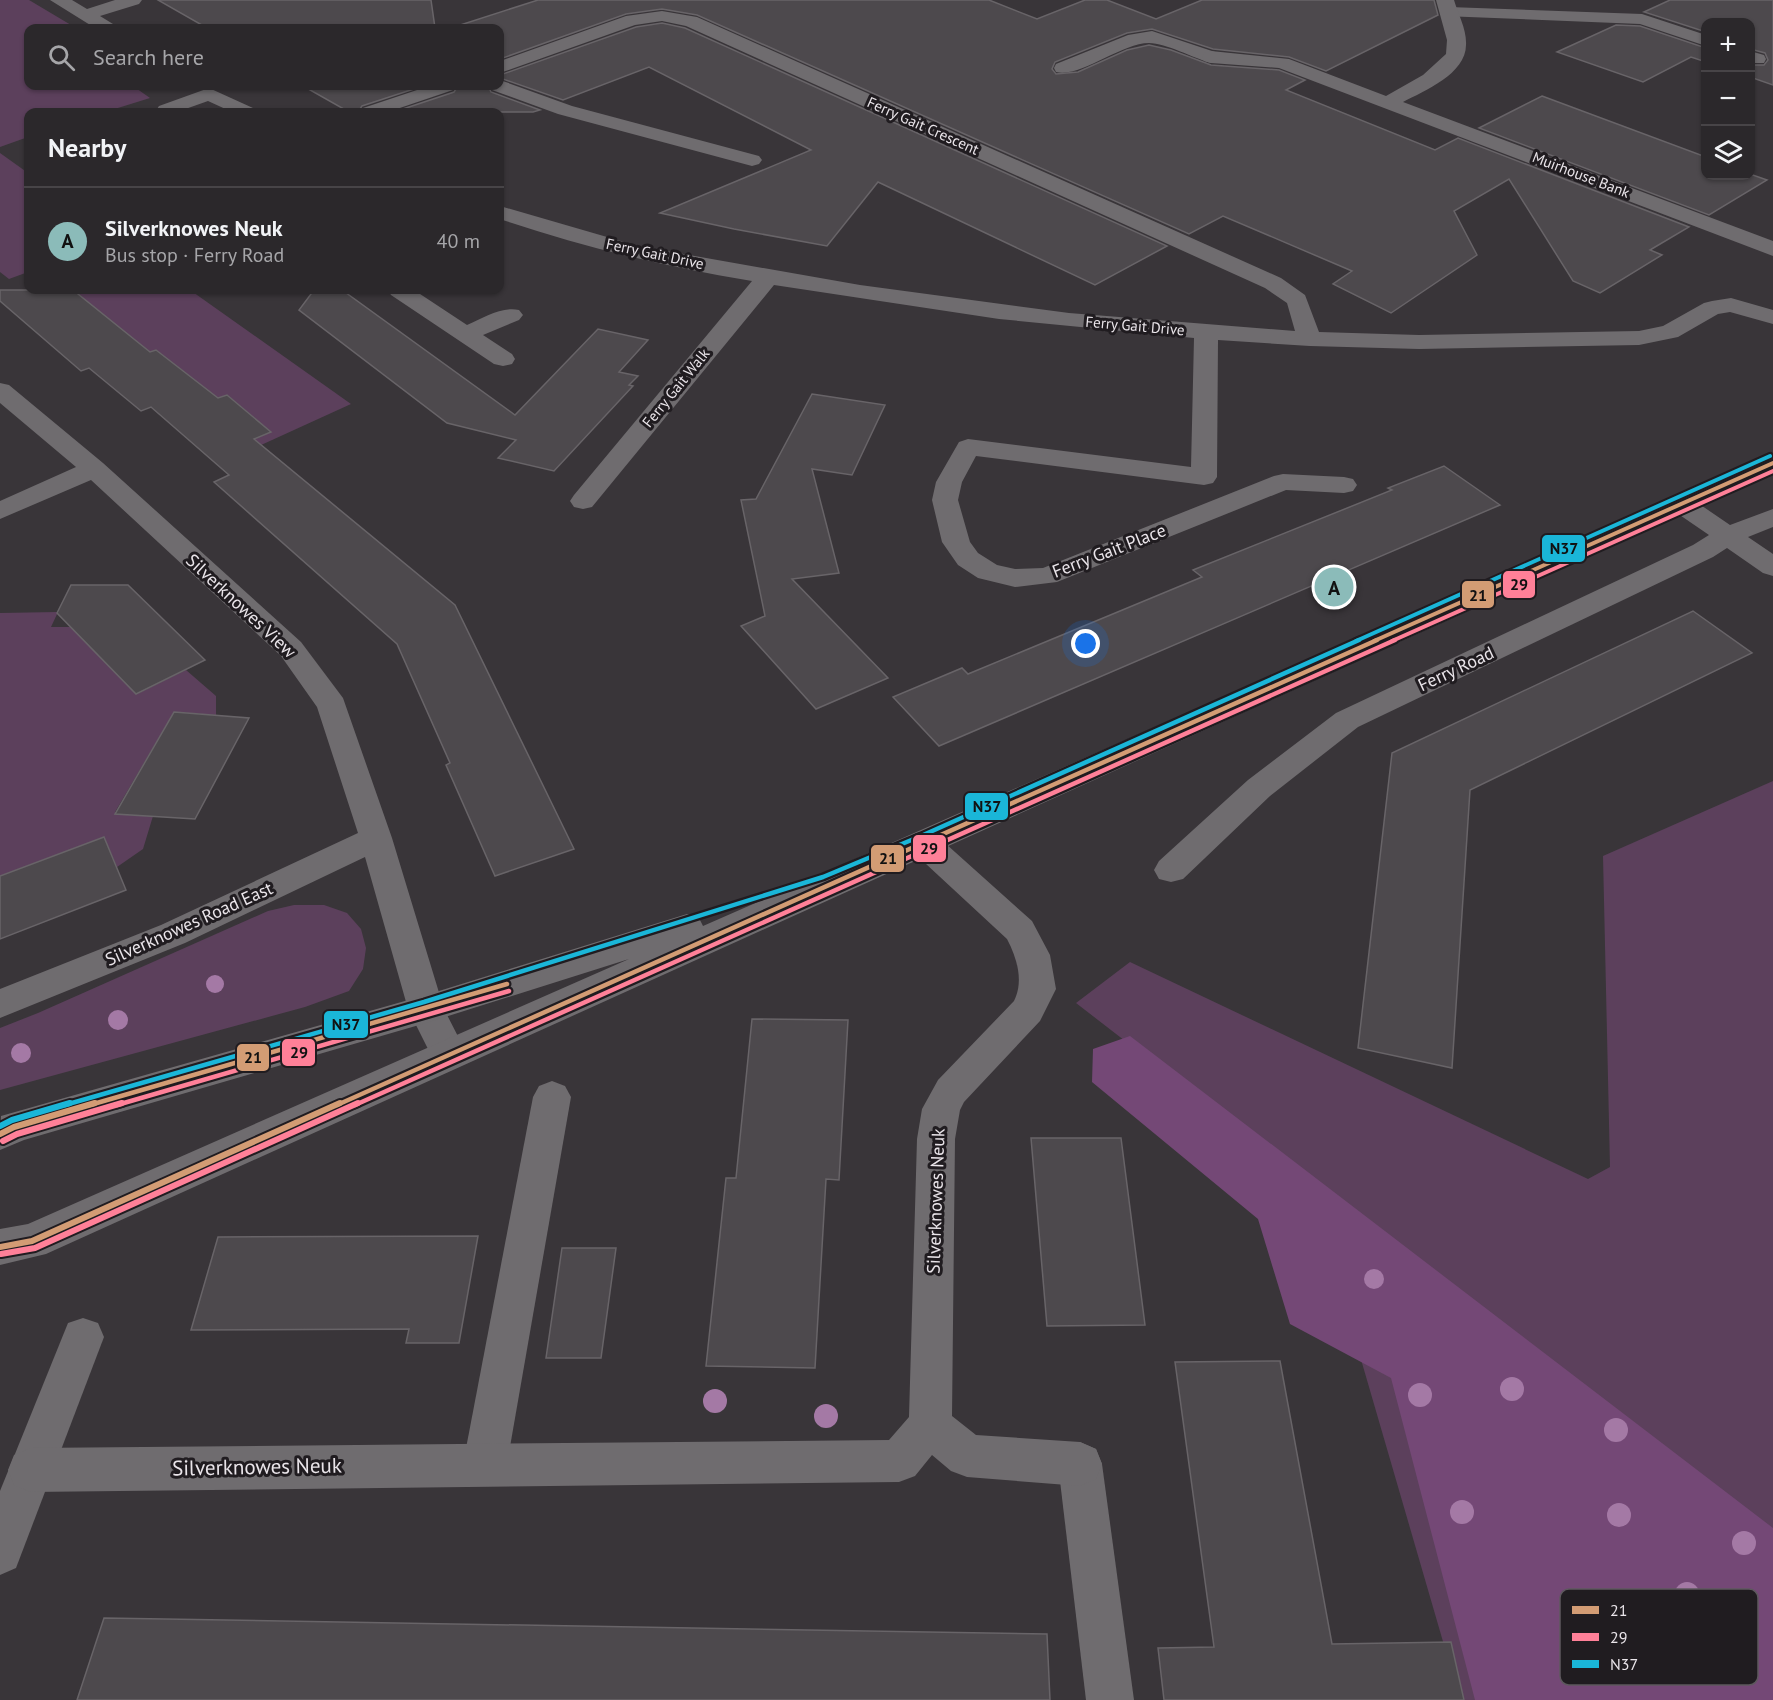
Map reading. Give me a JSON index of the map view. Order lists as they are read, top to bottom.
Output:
{
  "streets": {
    "street": [
      "Ferry Gait Crescent",
      "Muirhouse Bank",
      "Ferry Gait Drive",
      "Ferry Gait Walk",
      "Ferry Gait Place",
      "Silverknowes View",
      "Ferry Road",
      "Silverknowes Road East",
      "Silverknowes Neuk"
    ]
  },
  "crossings": [
    ["Ferry Gait Crescent", "Ferry Gait Drive"],
    ["Ferry Gait Drive", "Ferry Gait Walk"],
    ["Silverknowes View", "Silverknowes Road East"]
  ],
  "lines": ["transit line N37", "transit line 21", "transit line 29"],
  "legend": ["21", "29", "N37"],
  "page": {
    "map_buttons": ["+", "−"],
    "search": "Search here",
    "heading": "Nearby",
    "list": [
      {
        "mark": "A",
        "name": "Silverknowes Neuk",
        "note": "Bus stop · Ferry Road",
        "value": "40 m"
      }
    ],
    "pins": "A"
  }
}
